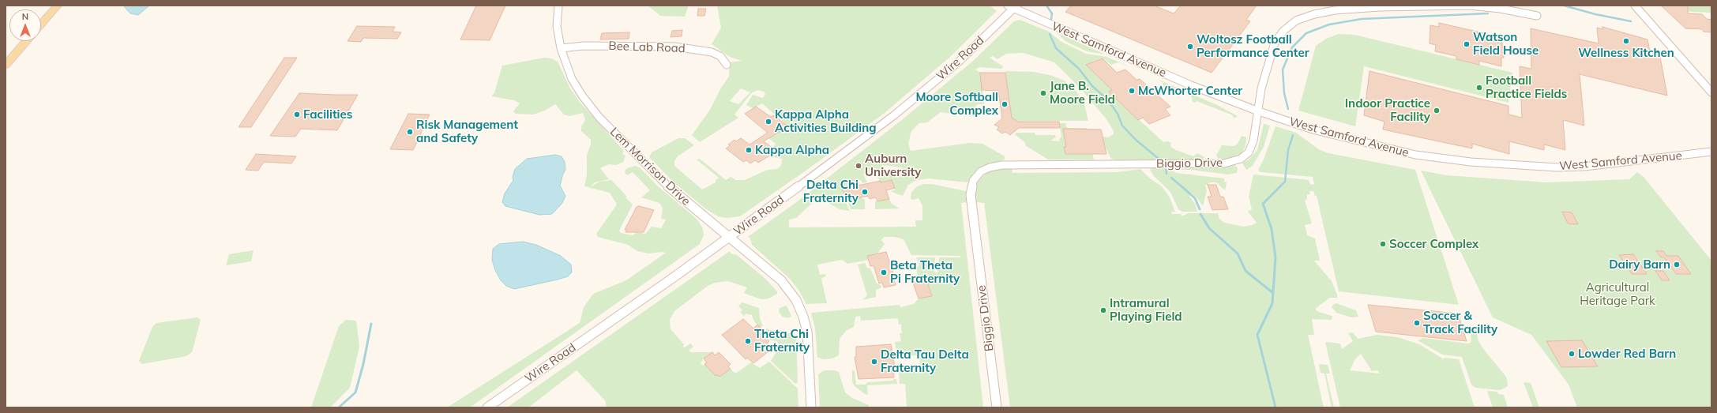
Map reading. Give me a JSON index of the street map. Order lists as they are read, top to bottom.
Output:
{
  "streets": {
    "street": [
      "Bee Lab Road",
      "West Samford Avenue",
      "Wire Road",
      "Biggio Drive",
      "Lem Morrison Drive"
    ]
  },
  "crossings": [
    ["Bee Lab Road", "Lem Morrison Drive"],
    ["West Samford Avenue", "Wire Road"],
    ["West Samford Avenue", "Biggio Drive"],
    ["Wire Road", "Lem Morrison Drive"]
  ],
  "parks": ["Agricultural Heritage Park"],
  "places": [
    "Wellness Kitchen",
    "Watson Field House",
    "Woltosz Football Performance Center",
    "Football Practice Fields",
    "McWhorter Center",
    "Jane B. Moore Field",
    "Moore Softball Complex",
    "Indoor Practice Facility",
    "Facilities",
    "Kappa Alpha Activities Building",
    "Risk Management and Safety",
    "Kappa Alpha",
    "Auburn University",
    "Delta Chi Fraternity",
    "Soccer Complex",
    "Dairy Barn",
    "Beta Theta Pi Fraternity",
    "Intramural Playing Field",
    "Soccer & Track Facility",
    "Theta Chi Fraternity",
    "Lowder Red Barn",
    "Delta Tau Delta Fraternity"
  ],
  "north": "top"
}
